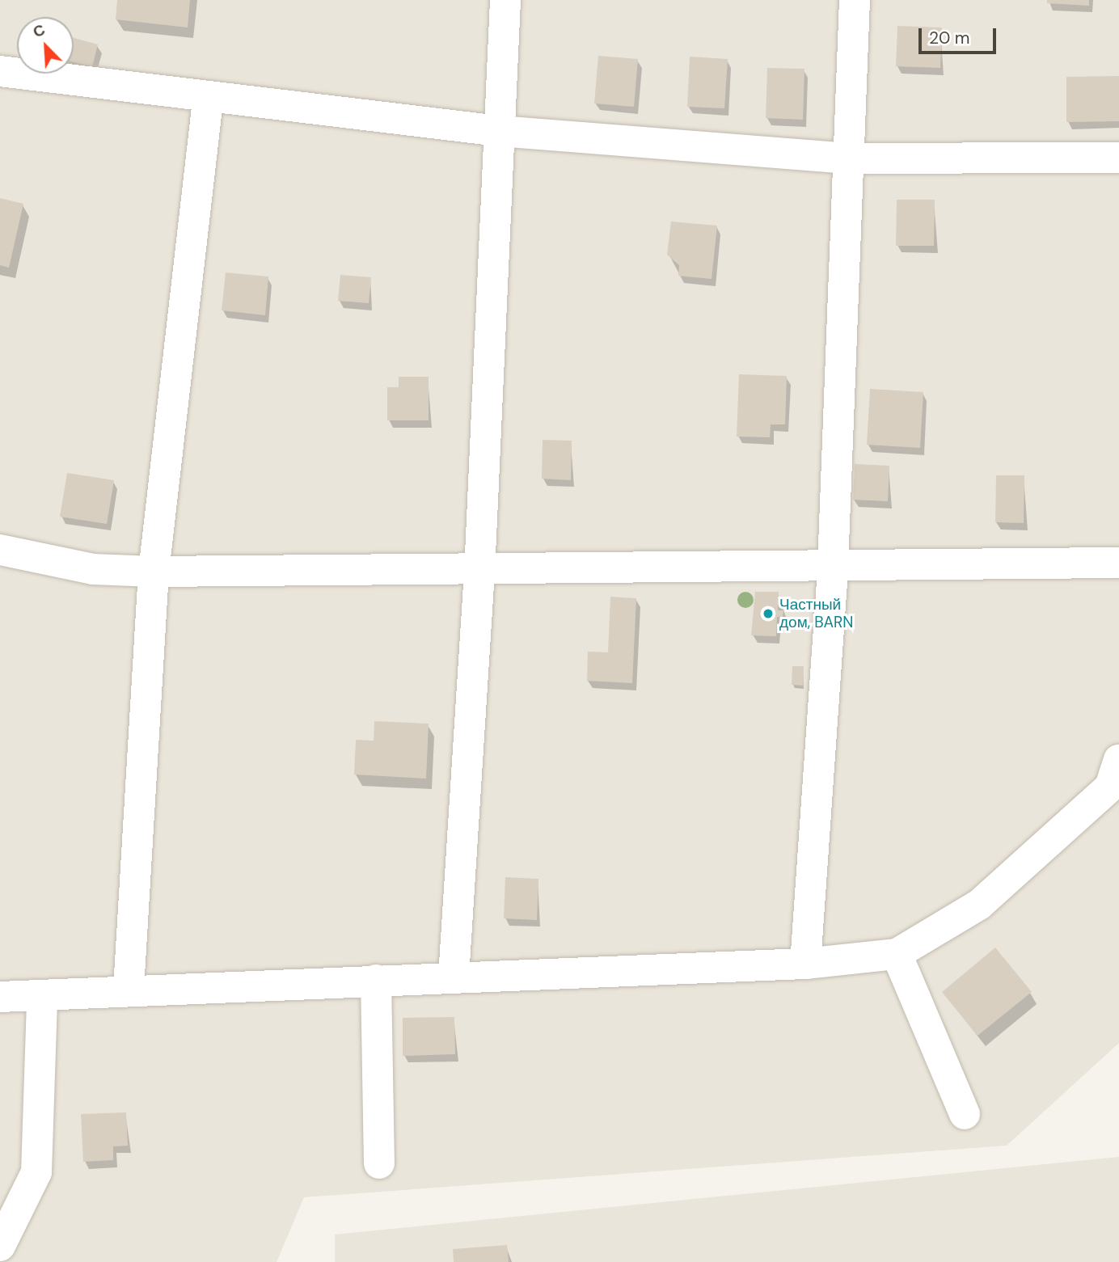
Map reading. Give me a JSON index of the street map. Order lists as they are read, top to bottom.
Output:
{
  "places": ["Частный дом, BARN"],
  "scale_bar": "20 m",
  "north": "top left"
}
